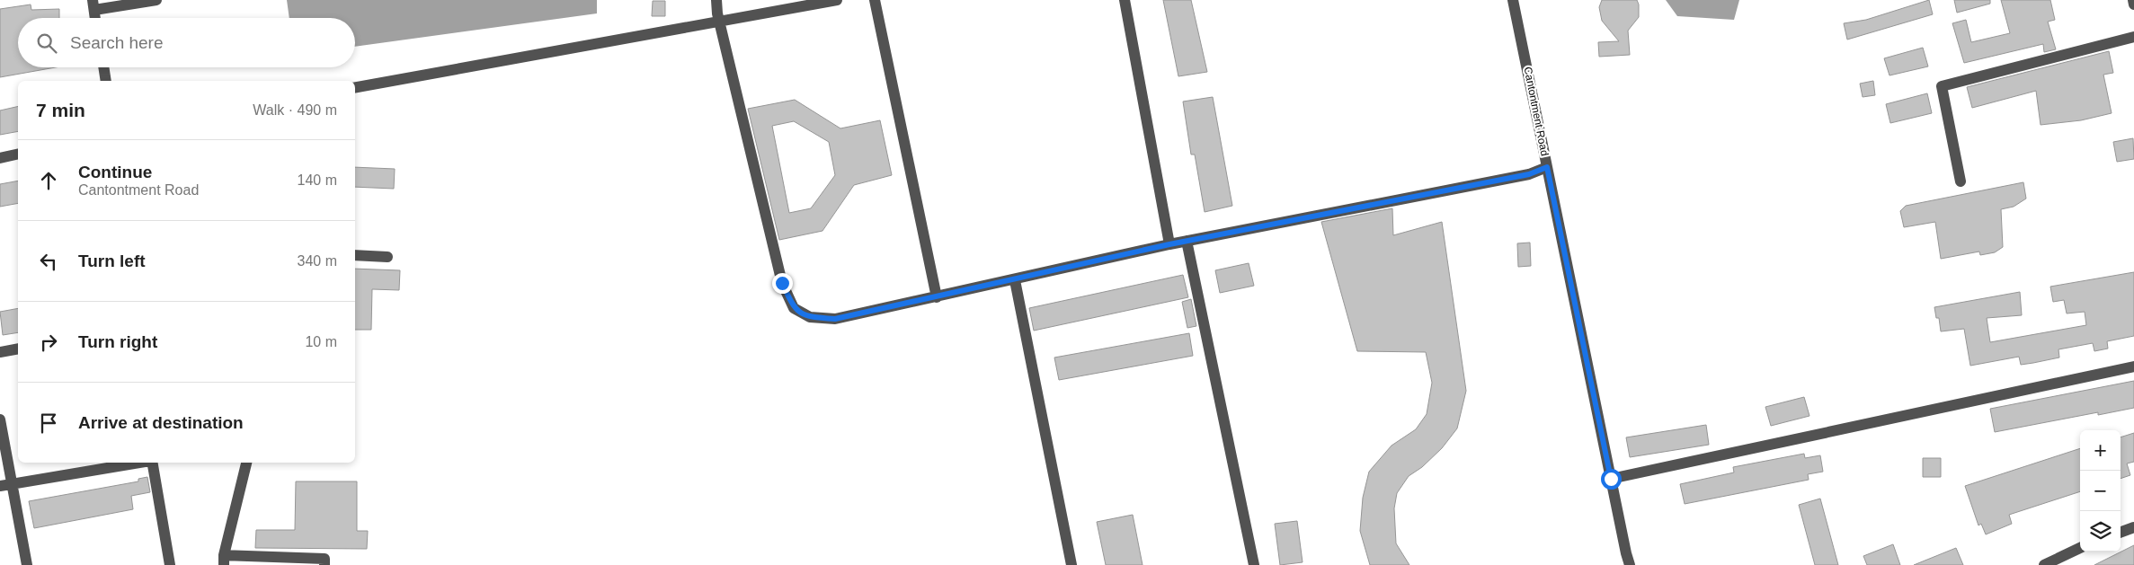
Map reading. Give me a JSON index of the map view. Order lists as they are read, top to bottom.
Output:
{
  "streets": {
    "street": ["Cantontment Road"]
  },
  "page": {
    "search": "Search here",
    "heading": ["7 min", "Walk · 490 m"],
    "list": [
      ["Continue", "Cantontment Road", "140 m"],
      ["Turn left", "340 m"],
      ["Turn right", "10 m"],
      "Arrive at destination"
    ],
    "map_buttons": ["+", "−"]
  }
}
